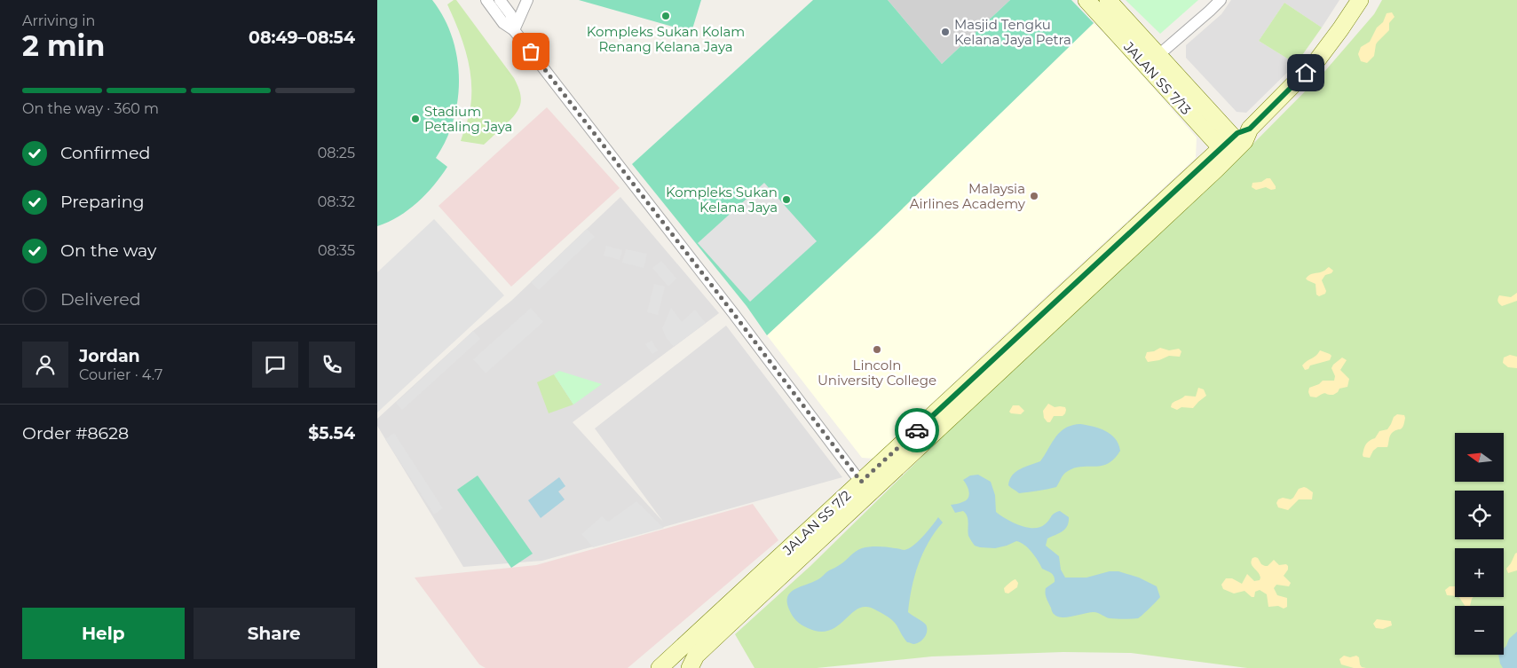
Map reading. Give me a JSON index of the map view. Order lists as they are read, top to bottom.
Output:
{
  "streets": {
    "street": ["JALAN SS 7/13", "JALAN SS 7/2"]
  },
  "crossings": [
    ["JALAN SS 7/13", "JALAN SS 7/2"]
  ],
  "places": [
    "Kompleks Sukan Kolam Renang Kelana Jaya",
    "Masjid Tengku Kelana Jaya Petra",
    "Stadium Petaling Jaya",
    "Malaysia Airlines Academy",
    "Kompleks Sukan Kelana Jaya",
    "Lincoln University College"
  ],
  "north": "left",
  "page": {
    "heading": ["2 min", "Arriving in", "08:49–08:54"],
    "panel": [
      "Jordan",
      "Courier · 4.7",
      "Order #8628",
      "$5.54"
    ],
    "bar": "On the way · 360 m",
    "list": [
      ["Confirmed", "08:25"],
      ["Preparing", "08:32"],
      ["On the way", "08:35"],
      "Delivered"
    ],
    "map_buttons": ["+", "−"],
    "buttons": ["Help", "Share"]
  }
}
